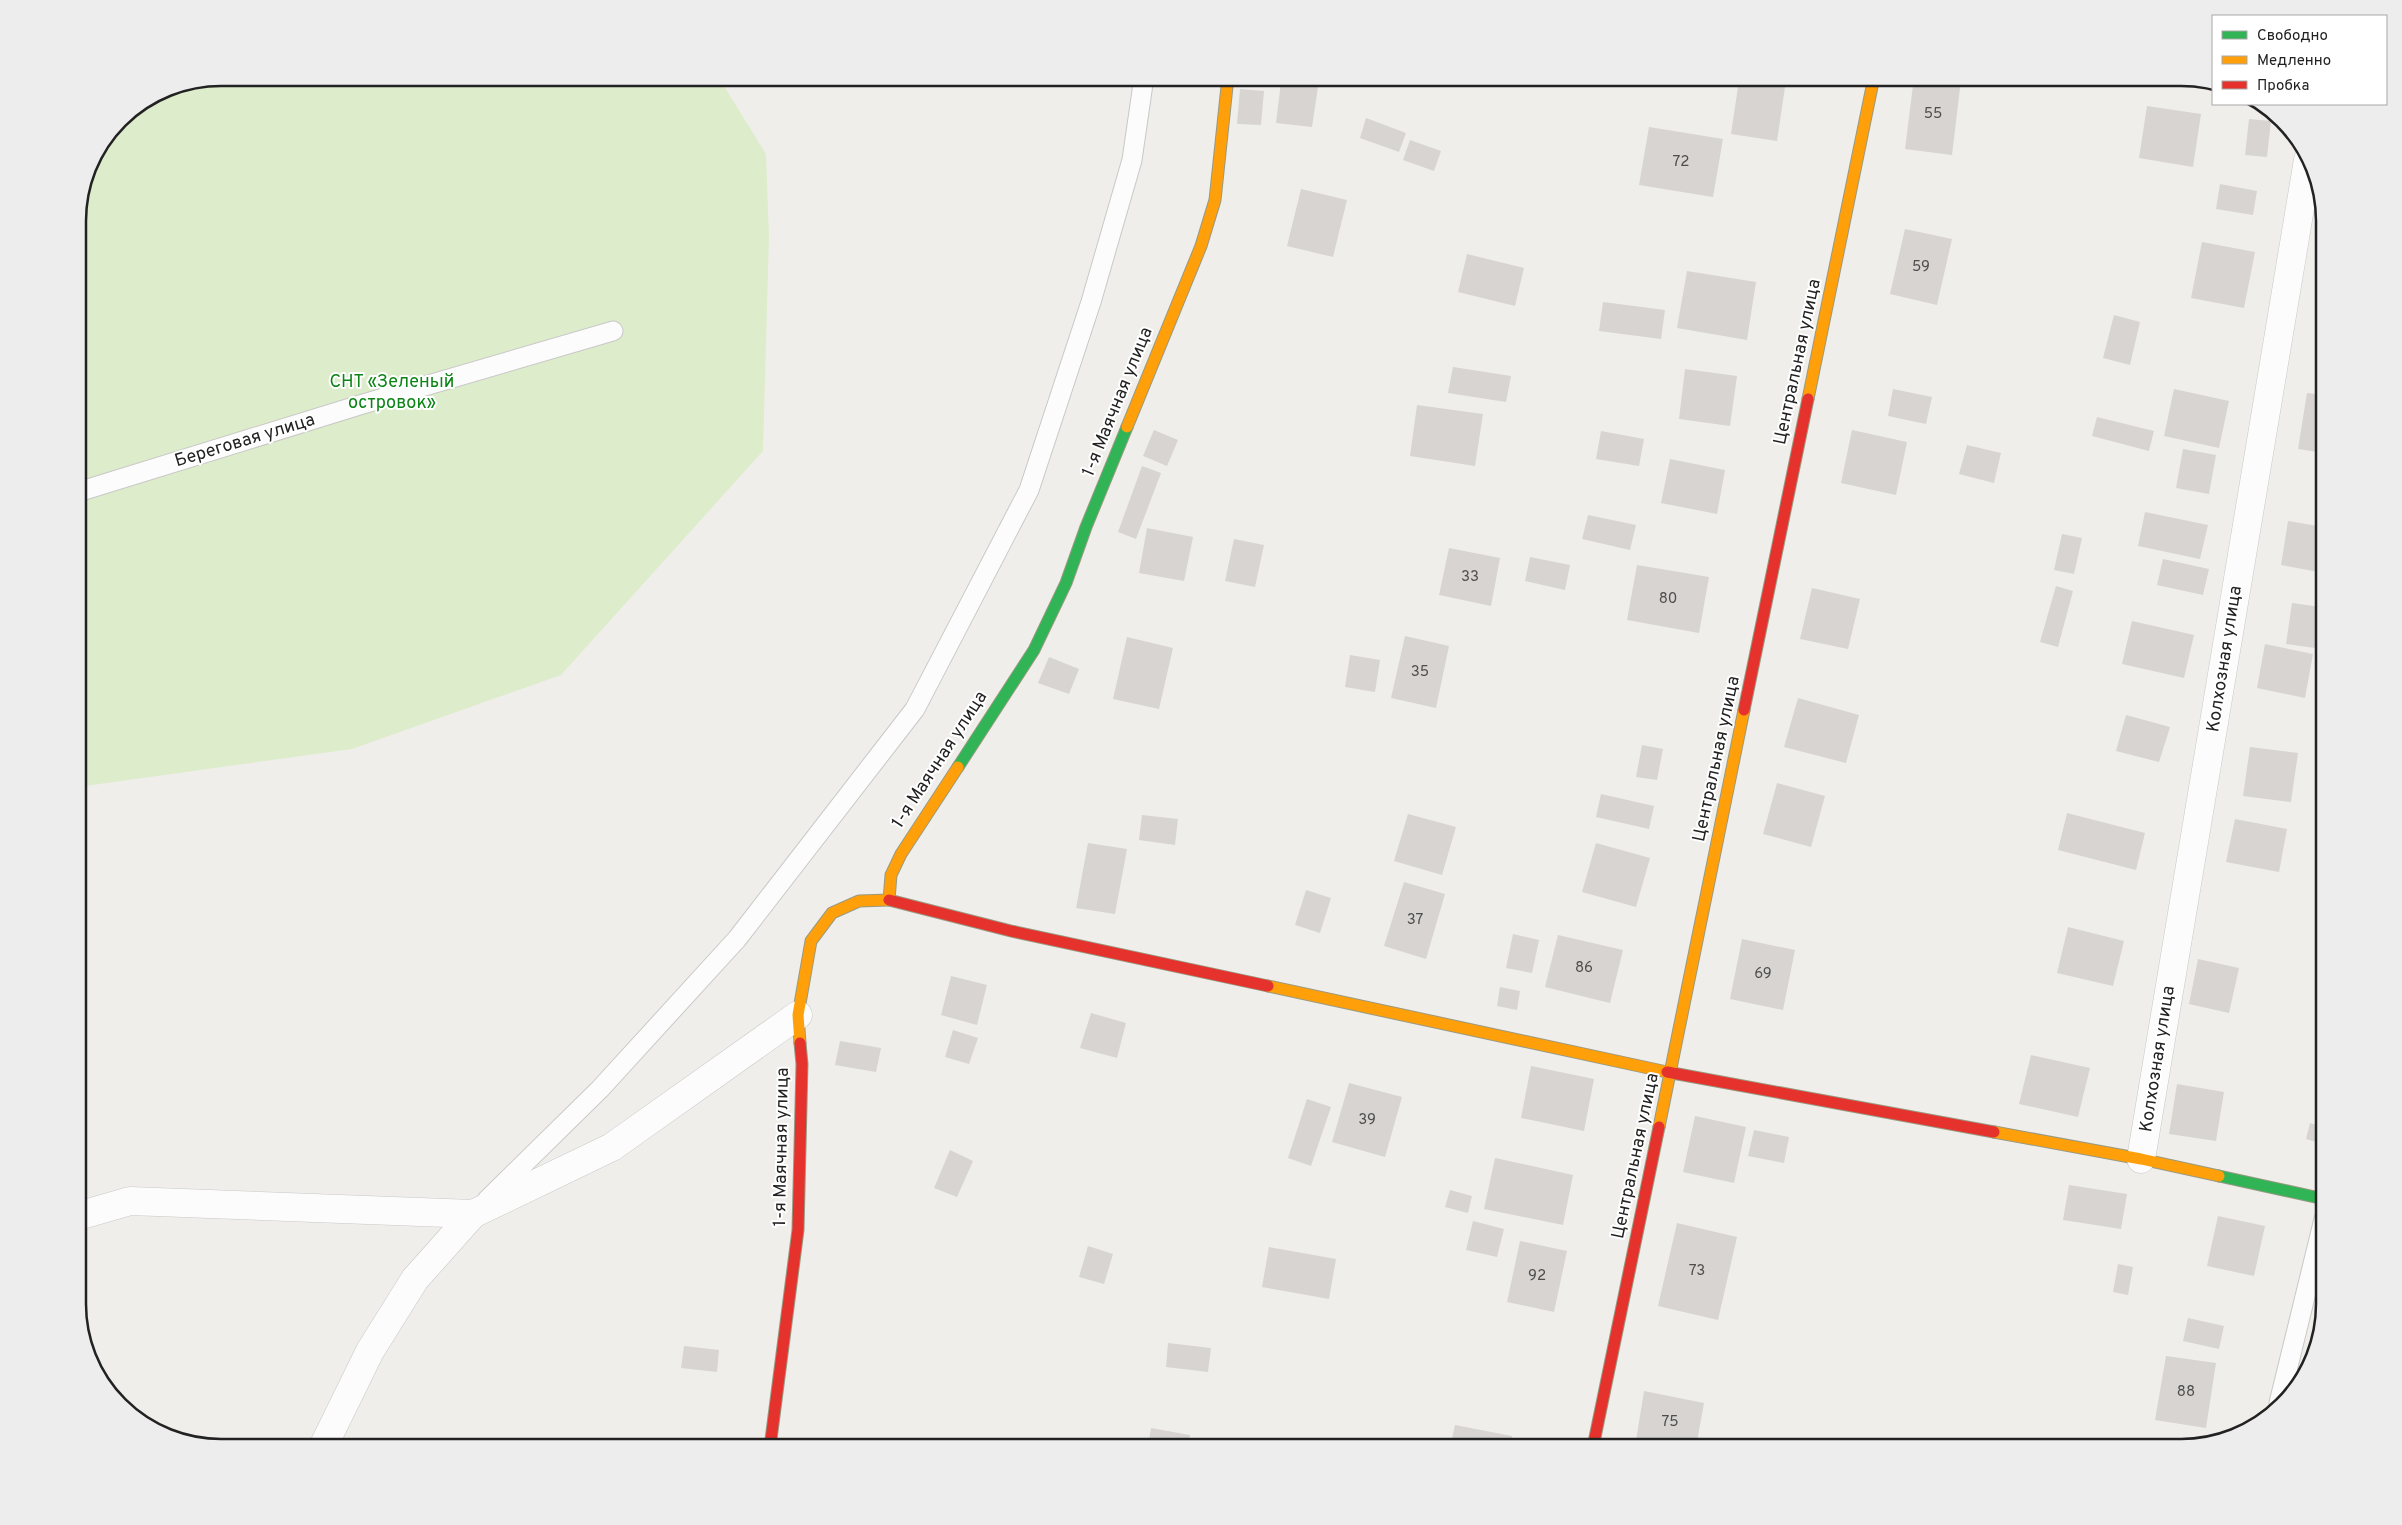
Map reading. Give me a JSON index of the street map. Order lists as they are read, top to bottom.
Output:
{
  "streets": {
    "street": ["Центральная улица", "1-я Маячная улица", "Колхозная улица"],
    "lane": ["Береговая улица"]
  },
  "parks": ["СНТ «Зеленый островок»"],
  "house_numbers": [
    "55",
    "72",
    "59",
    "33",
    "80",
    "35",
    "37",
    "86",
    "69",
    "39",
    "73",
    "92",
    "88",
    "75"
  ],
  "legend": ["Свободно", "Медленно", "Пробка"]
}
